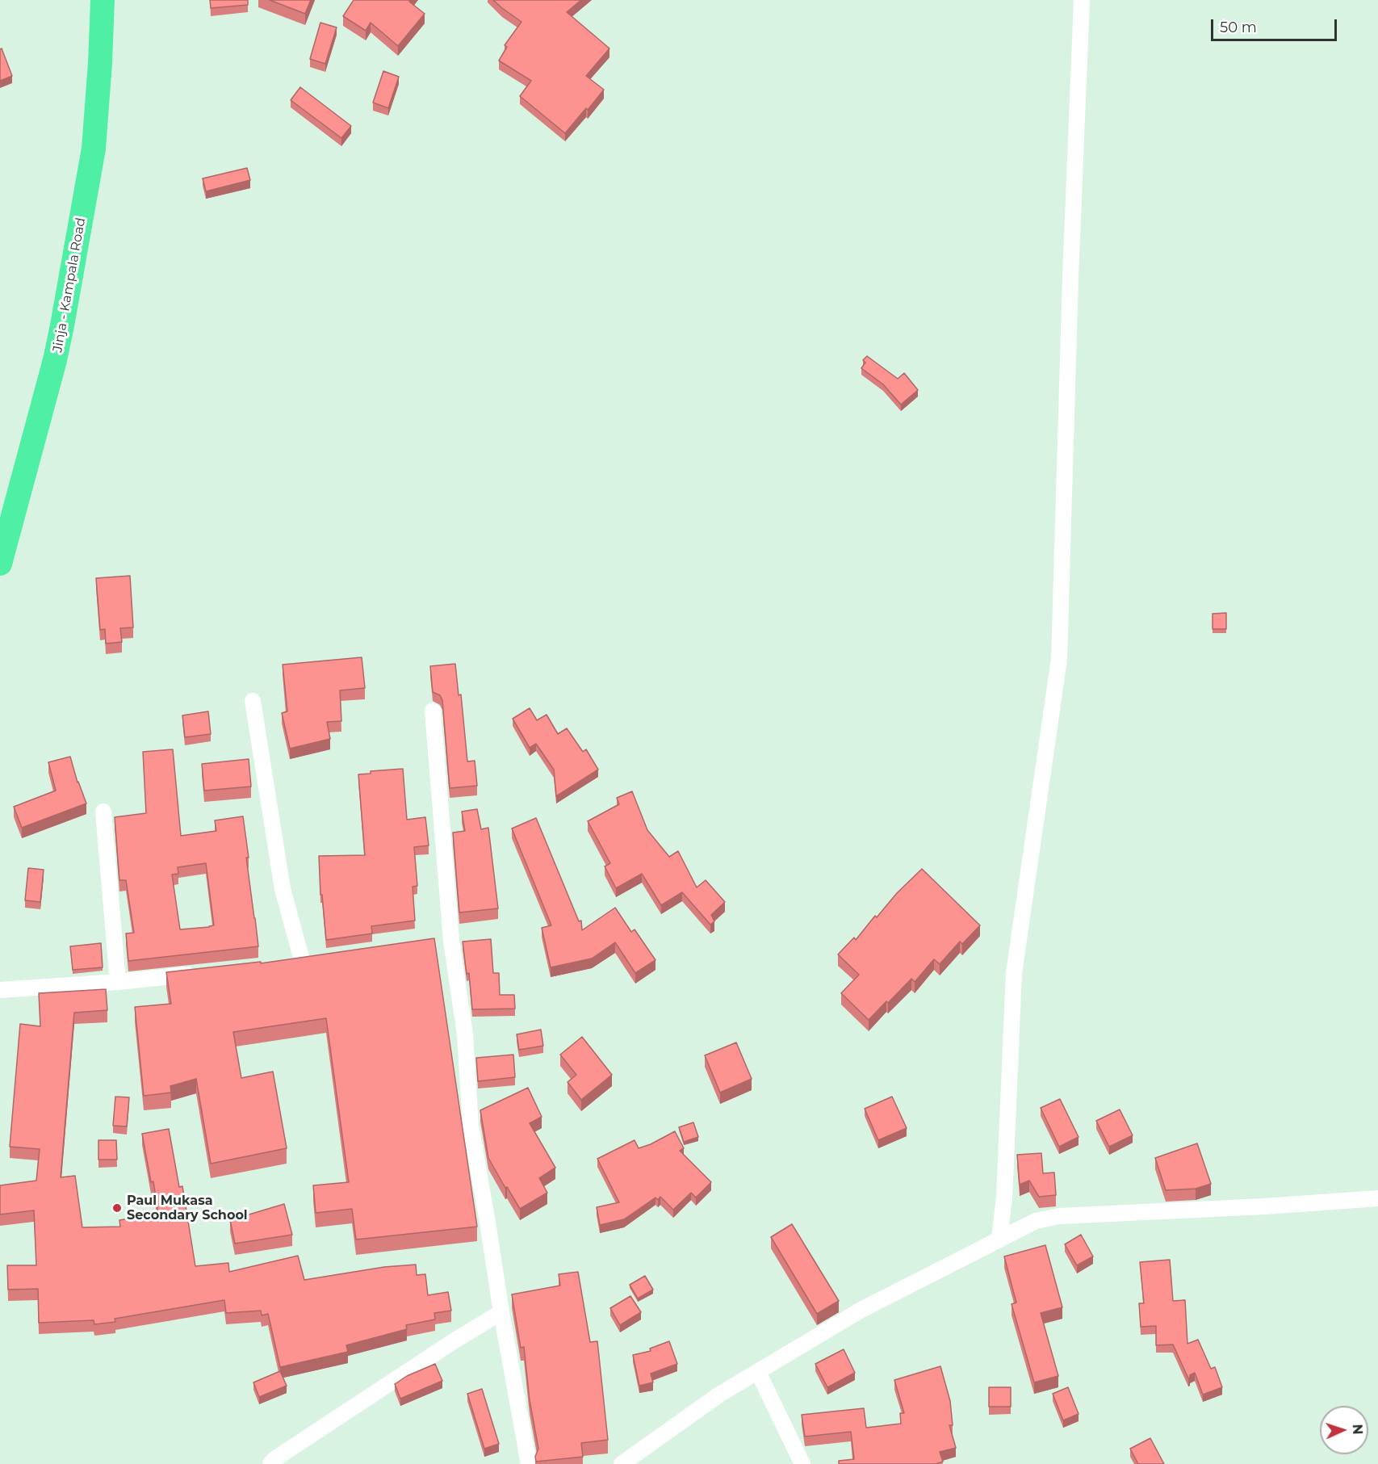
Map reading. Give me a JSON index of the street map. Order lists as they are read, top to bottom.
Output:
{
  "streets": {
    "highway": ["Jinja - Kampala Road"]
  },
  "places": ["Paul Mukasa Secondary School"],
  "scale_bar": "50 m",
  "north": "right"
}
